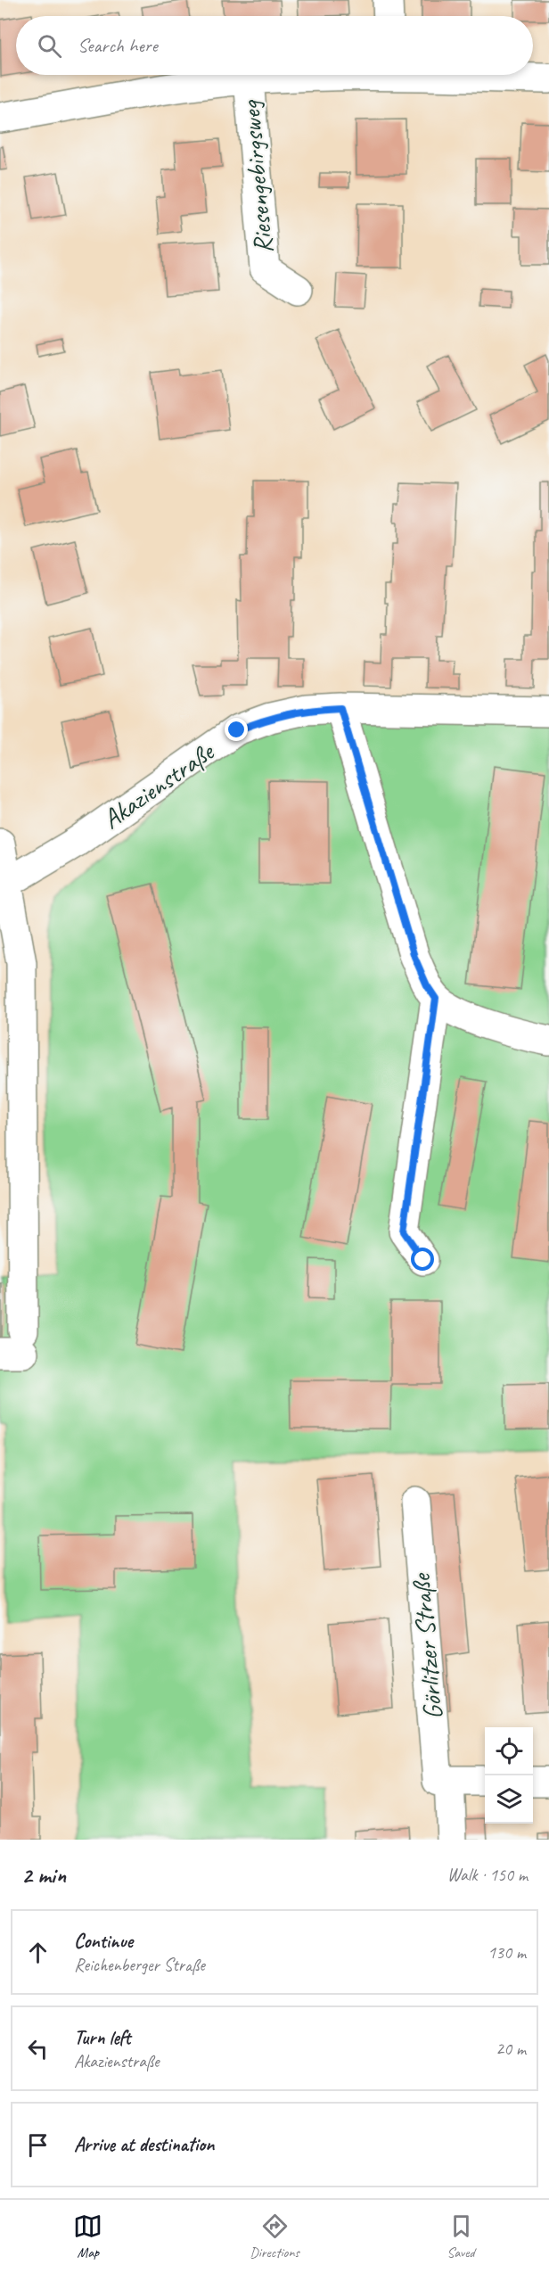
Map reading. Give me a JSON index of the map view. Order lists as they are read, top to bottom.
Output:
{
  "streets": {
    "street": ["Riesengebirgsweg", "Akazienstraße", "Görlitzer Straße"]
  },
  "page": {
    "search": "Search here",
    "heading": ["2 min", "Walk · 150 m"],
    "list": [
      ["Continue", "Reichenberger Straße", "130 m"],
      ["Turn left", "Akazienstraße", "20 m"],
      "Arrive at destination"
    ],
    "nav": ["Map", "Directions", "Saved"]
  }
}
